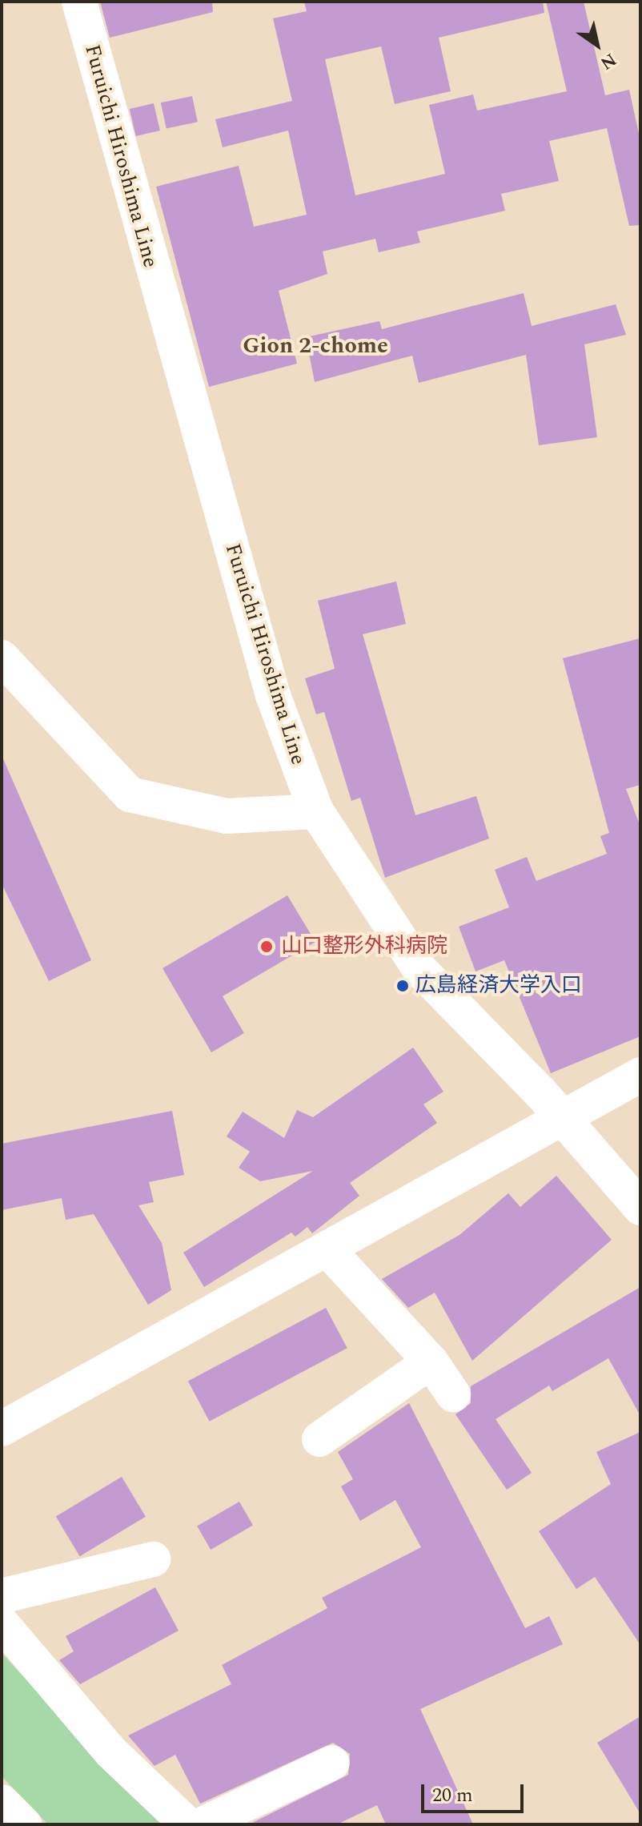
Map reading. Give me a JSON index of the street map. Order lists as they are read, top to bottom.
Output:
{
  "streets": {
    "street": ["Furuichi Hiroshima Line"]
  },
  "districts": ["Gion 2-chome"],
  "places": ["山口整形外科病院", "広島経済大学入口"],
  "scale_bar": "20 m",
  "north": "bottom right"
}
